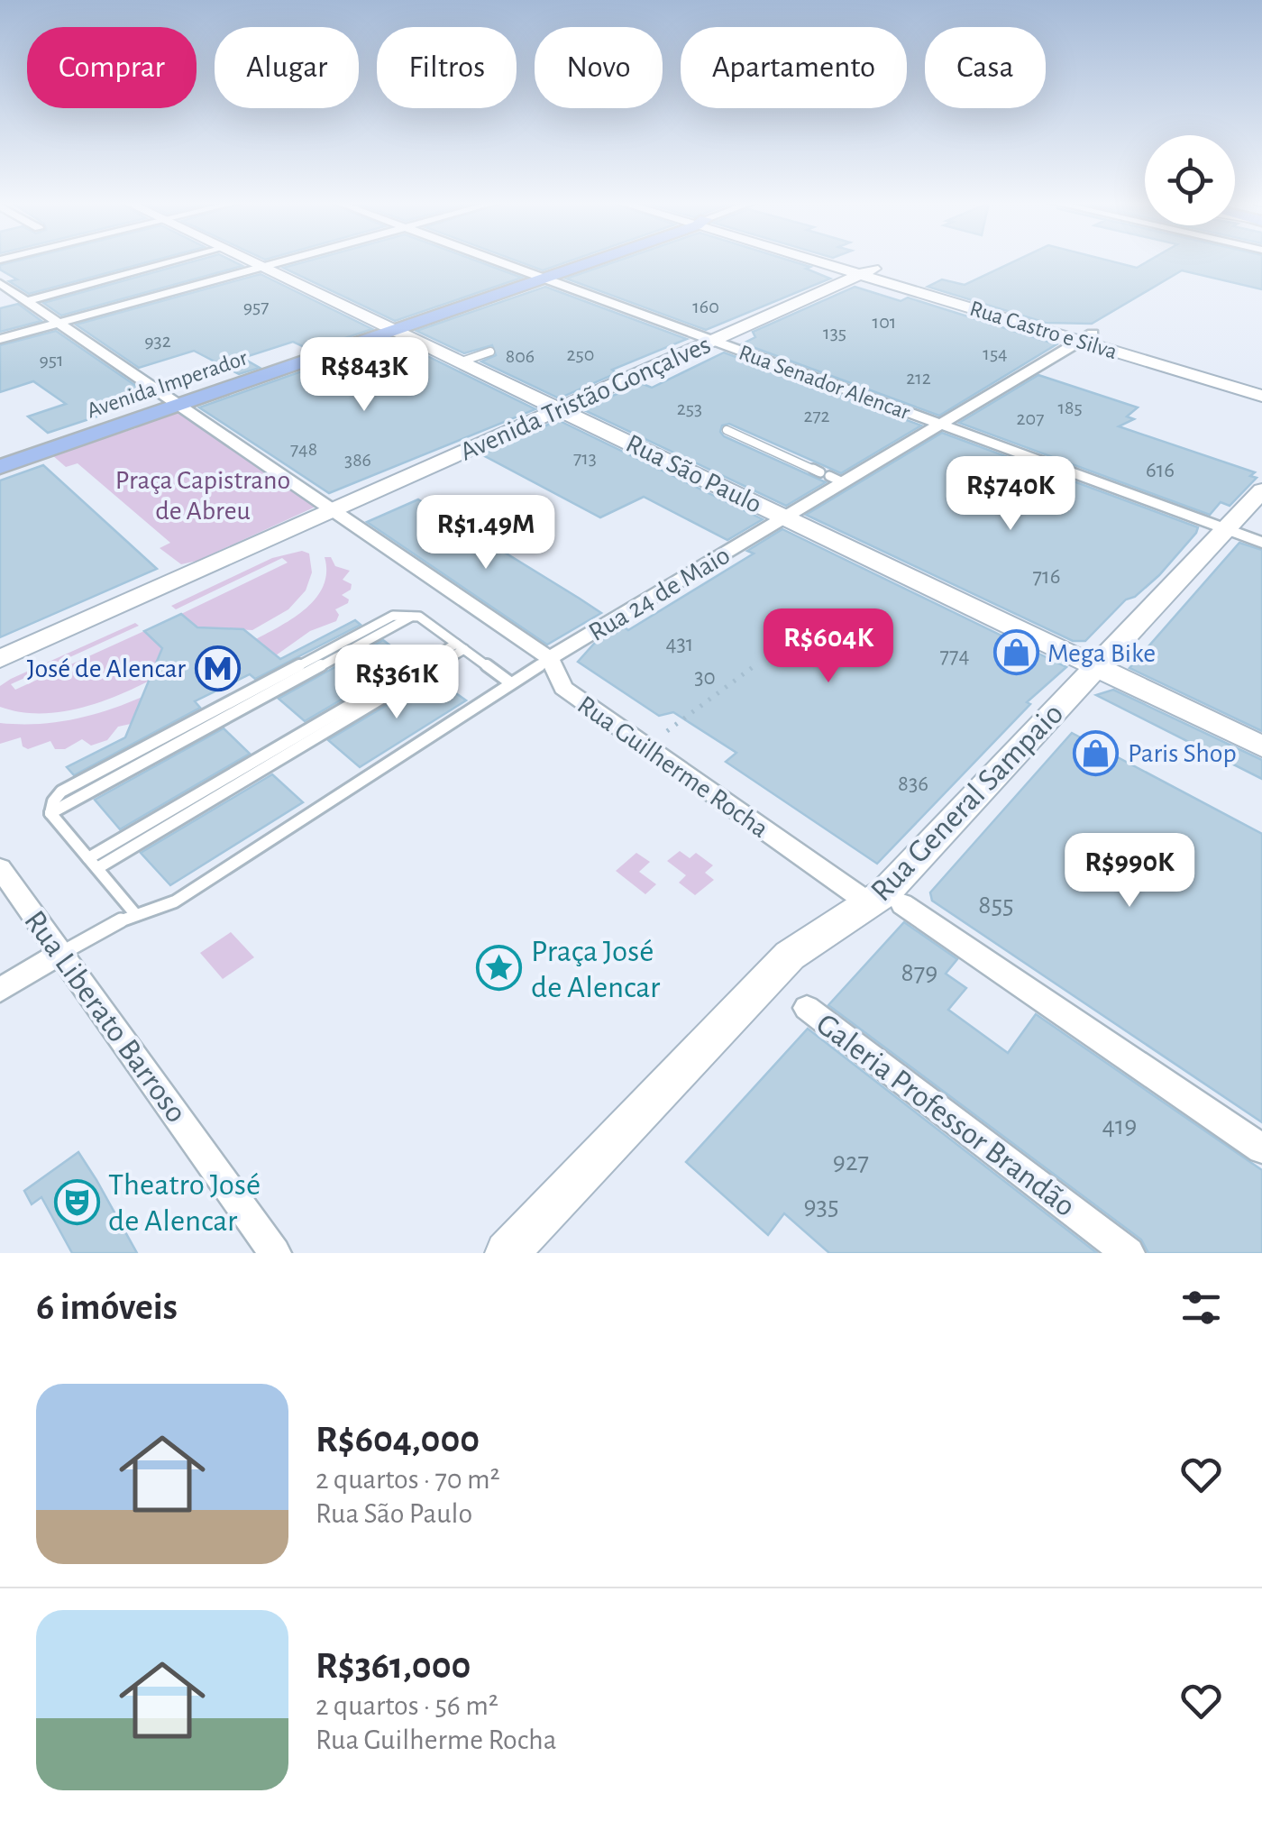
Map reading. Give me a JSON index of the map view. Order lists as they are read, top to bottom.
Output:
{
  "streets": {
    "main road": [
      "Rua Castro e Silva",
      "Avenida Imperador",
      "Avenida Tristão Gonçalves",
      "Rua São Paulo",
      "Rua General Sampaio"
    ],
    "street": [
      "Rua Senador Alencar",
      "Rua 24 de Maio",
      "Rua Guilherme Rocha",
      "Rua Liberato Barroso",
      "Galeria Professor Brandão"
    ]
  },
  "crossings": [
    ["Rua Castro e Silva", "Avenida Tristão Gonçalves"],
    ["Rua Castro e Silva", "Rua 24 de Maio"],
    ["Rua Senador Alencar", "Avenida Imperador"],
    ["Rua Senador Alencar", "Avenida Tristão Gonçalves"],
    ["Rua Senador Alencar", "Rua 24 de Maio"],
    ["Rua Senador Alencar", "Rua General Sampaio"],
    ["Avenida Imperador", "Rua São Paulo"],
    ["Avenida Imperador", "Rua Guilherme Rocha"],
    ["Avenida Tristão Gonçalves", "Rua São Paulo"],
    ["Avenida Tristão Gonçalves", "Rua Guilherme Rocha"],
    ["Rua São Paulo", "Rua 24 de Maio"],
    ["Rua São Paulo", "Rua General Sampaio"],
    ["Rua 24 de Maio", "Rua Guilherme Rocha"],
    ["Rua Guilherme Rocha", "Rua General Sampaio"]
  ],
  "parks": ["Praça Capistrano de Abreu"],
  "places": {
    "shop": ["Mega Bike", "Paris Shop"],
    "metro station": ["José de Alencar"],
    "place": ["Praça José de Alencar"],
    "theatre": ["Theatro José de Alencar"]
  },
  "house_numbers": [
    "957",
    "160",
    "101",
    "135",
    "932",
    "154",
    "250",
    "806",
    "951",
    "212",
    "185",
    "253",
    "272",
    "207",
    "748",
    "713",
    "386",
    "616",
    "716",
    "431",
    "774",
    "30",
    "836",
    "855",
    "879",
    "419",
    "927",
    "935"
  ],
  "page": {
    "chip": [
      "Comprar",
      "Alugar",
      "Filtros",
      "Novo",
      "Apartamento",
      "Casa"
    ],
    "price": [
      "R$843K",
      "R$740K",
      "R$1.49M",
      "R$604K",
      "R$361K",
      "R$990K"
    ],
    "heading": "6 imóveis",
    "list": [
      {
        "name": "R$604,000",
        "note": "2 quartos · 70 m² · Rua São Paulo"
      },
      {
        "name": "R$361,000",
        "note": "2 quartos · 56 m² · Rua Guilherme Rocha"
      }
    ]
  }
}
